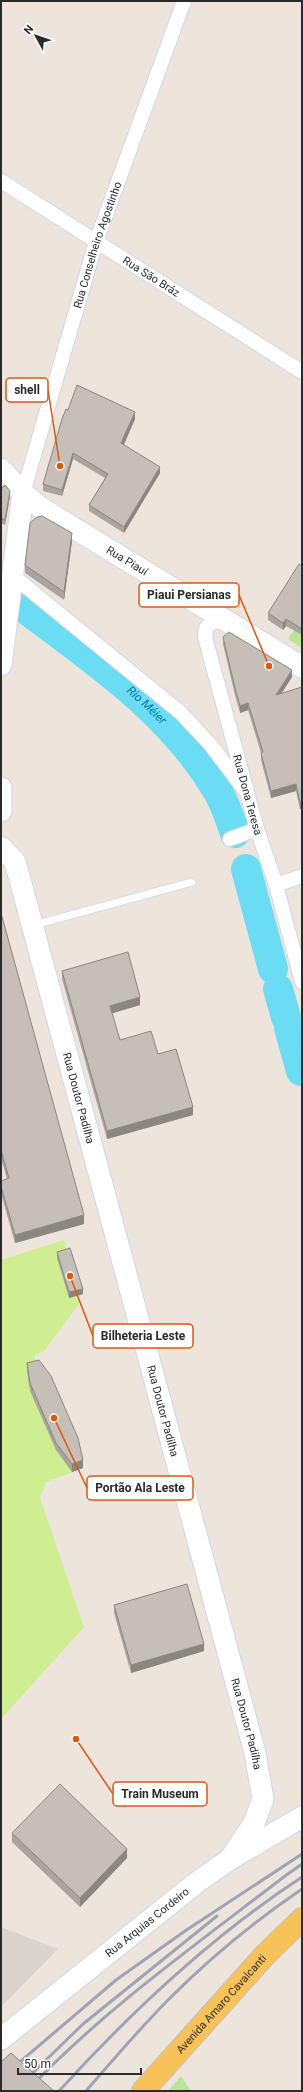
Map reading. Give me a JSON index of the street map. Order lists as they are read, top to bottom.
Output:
{
  "streets": {
    "main road": ["Avenida Amaro Cavalcanti"],
    "street": [
      "Rua Conselheiro Agostinho",
      "Rua São Bráz",
      "Rua Piauí",
      "Rua Dona Teresa",
      "Rua Doutor Padilha",
      "Rua Arquias Cordeiro"
    ]
  },
  "crossings": [
    ["Rua Conselheiro Agostinho", "Rua São Bráz"],
    ["Rua Conselheiro Agostinho", "Rua Piauí"],
    ["Rua Piauí", "Rua Dona Teresa"],
    ["Rua Doutor Padilha", "Rua Arquias Cordeiro"]
  ],
  "water": ["Rio Méier"],
  "places": [
    "shell",
    "Piaui Persianas",
    "Bilheteria Leste",
    "Portão Ala Leste",
    "Train Museum"
  ],
  "scale_bar": "50 m",
  "north": "top left"
}
